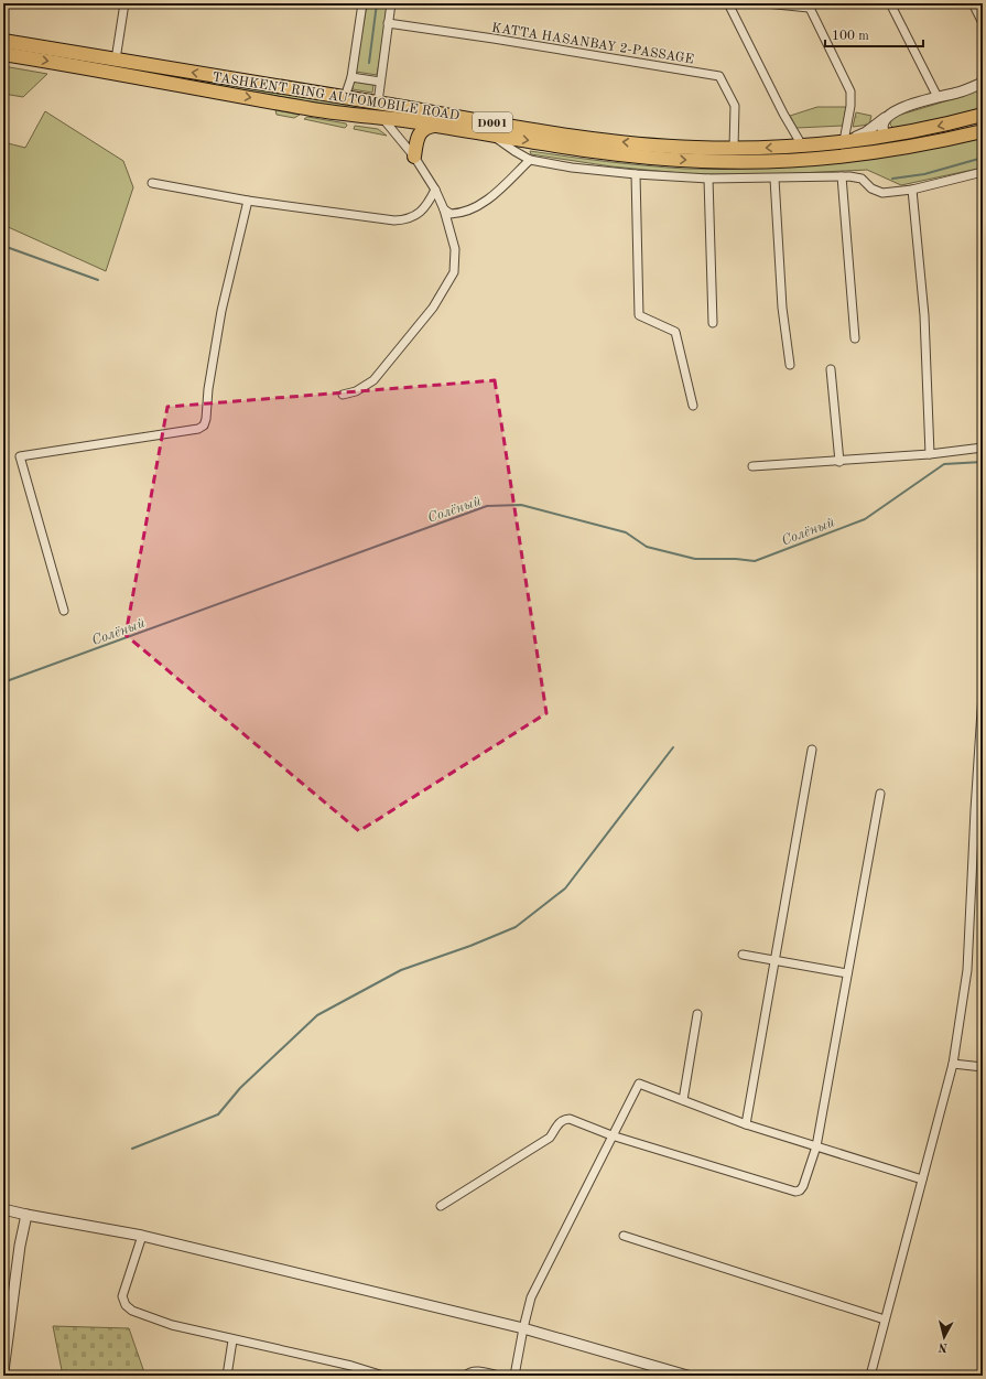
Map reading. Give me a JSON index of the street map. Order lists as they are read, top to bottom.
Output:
{
  "streets": {
    "highway": ["TASHKENT RING AUTOMOBILE ROAD", "D001"],
    "street": ["KATTA HASANBAY 2-PASSAGE"]
  },
  "crossings": [
    ["KATTA HASANBAY 2-PASSAGE", "TASHKENT RING AUTOMOBILE ROAD"]
  ],
  "water": ["Солёный"],
  "scale_bar": "100 m",
  "north": "bottom"
}
